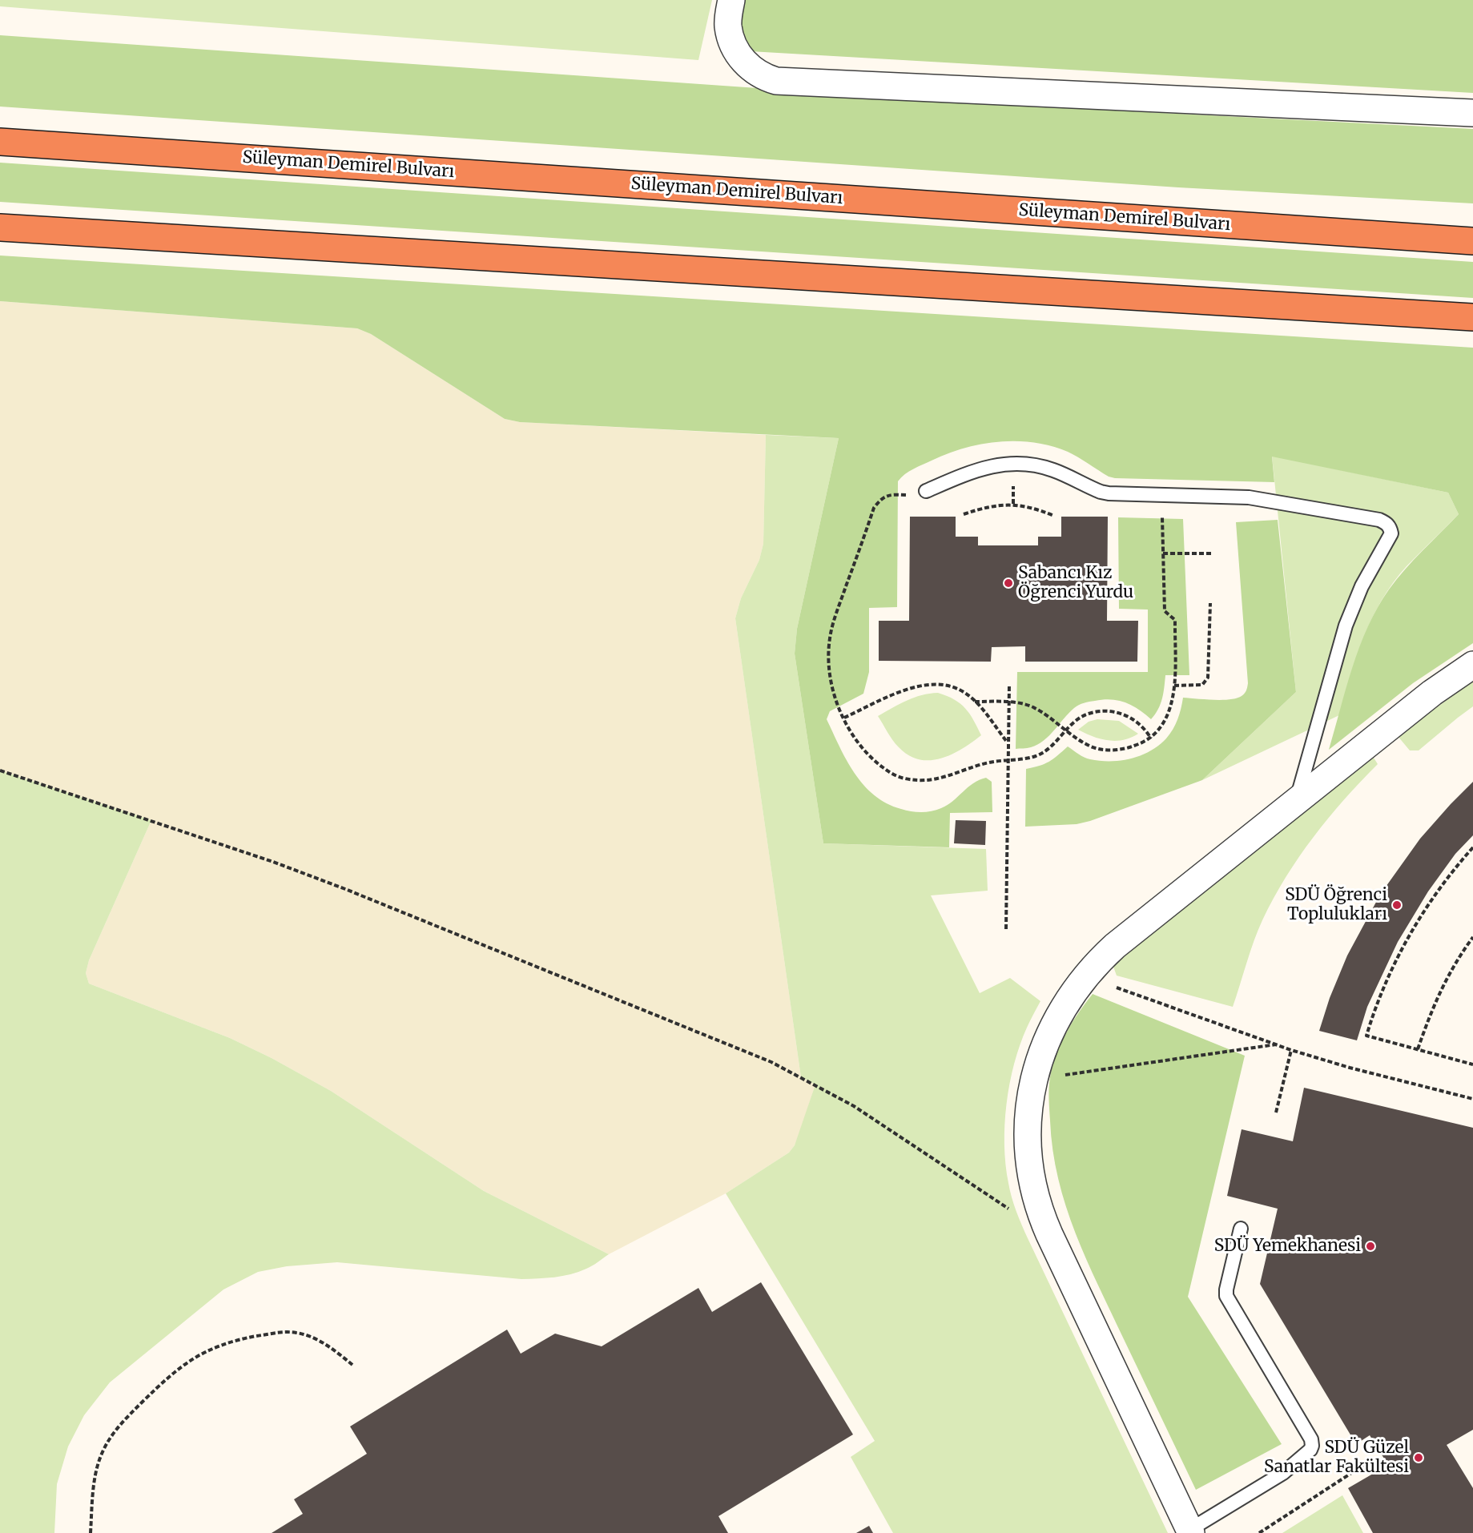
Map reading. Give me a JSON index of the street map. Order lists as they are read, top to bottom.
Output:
{
  "streets": {
    "highway": ["Süleyman Demirel Bulvarı"]
  },
  "places": [
    "Sabancı Kız Öğrenci Yurdu",
    "SDÜ Öğrenci Toplulukları",
    "SDÜ Yemekhanesi",
    "SDÜ Güzel Sanatlar Fakültesi"
  ]
}
